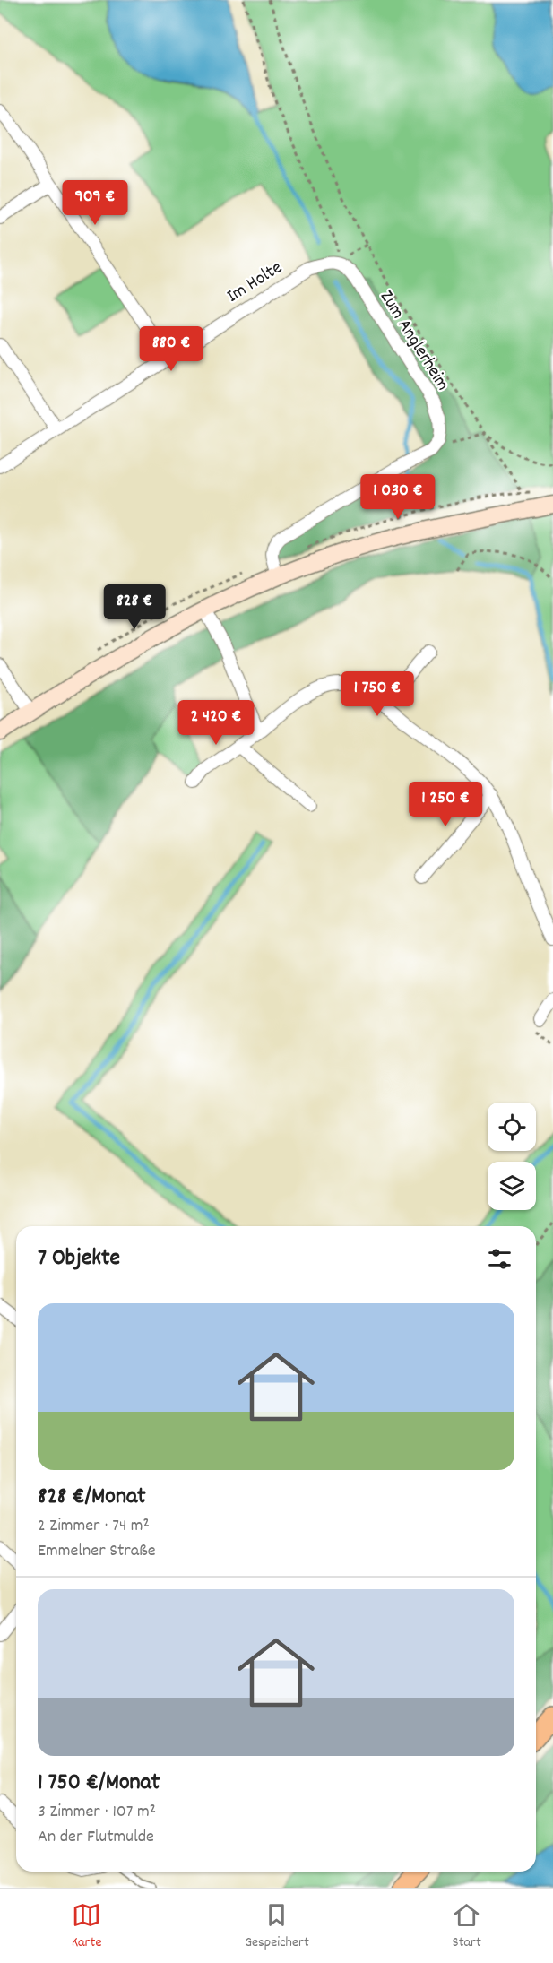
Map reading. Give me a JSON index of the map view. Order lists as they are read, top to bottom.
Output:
{
  "streets": {
    "street": ["Im Holte", "Zum Anglerheim"]
  },
  "crossings": [
    ["Im Holte", "Zum Anglerheim"]
  ],
  "page": {
    "price": [
      "909 €",
      "880 €",
      "1 030 €",
      "828 €",
      "1 750 €",
      "2 420 €",
      "1 250 €"
    ],
    "heading": "7 Objekte",
    "list": [
      {
        "name": "828 €/Monat",
        "note": "2 Zimmer · 74 m² · Emmelner Straße"
      },
      {
        "name": "1 750 €/Monat",
        "note": "3 Zimmer · 107 m² · An der Flutmulde"
      }
    ],
    "tabs": ["Karte", "Gespeichert", "Start"]
  }
}
